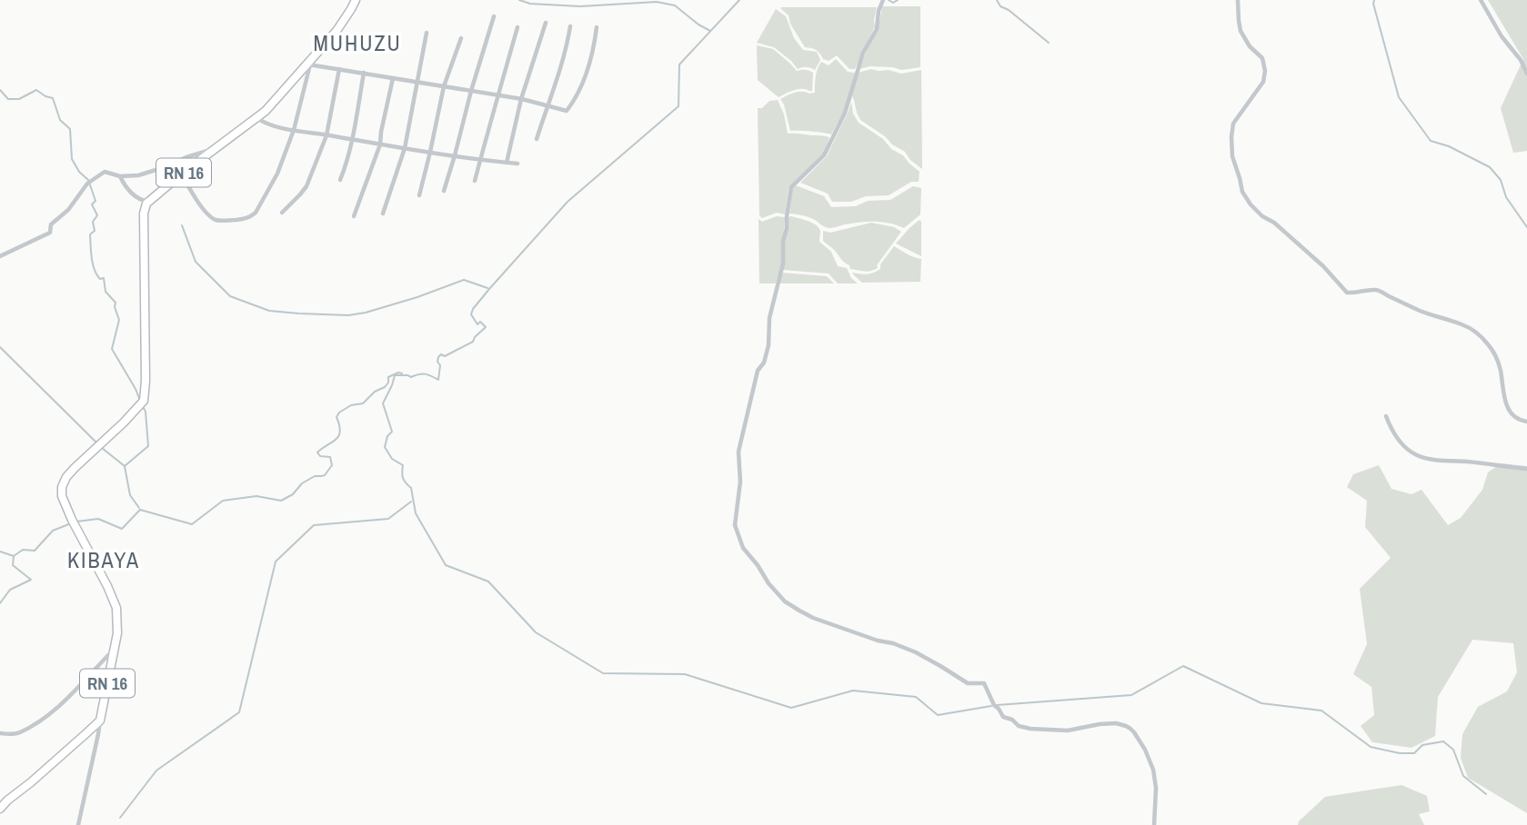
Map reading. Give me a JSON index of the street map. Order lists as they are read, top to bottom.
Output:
{
  "streets": {
    "main road": ["RN 16"]
  },
  "districts": ["MUHUZU", "KIBAYA"]
}
